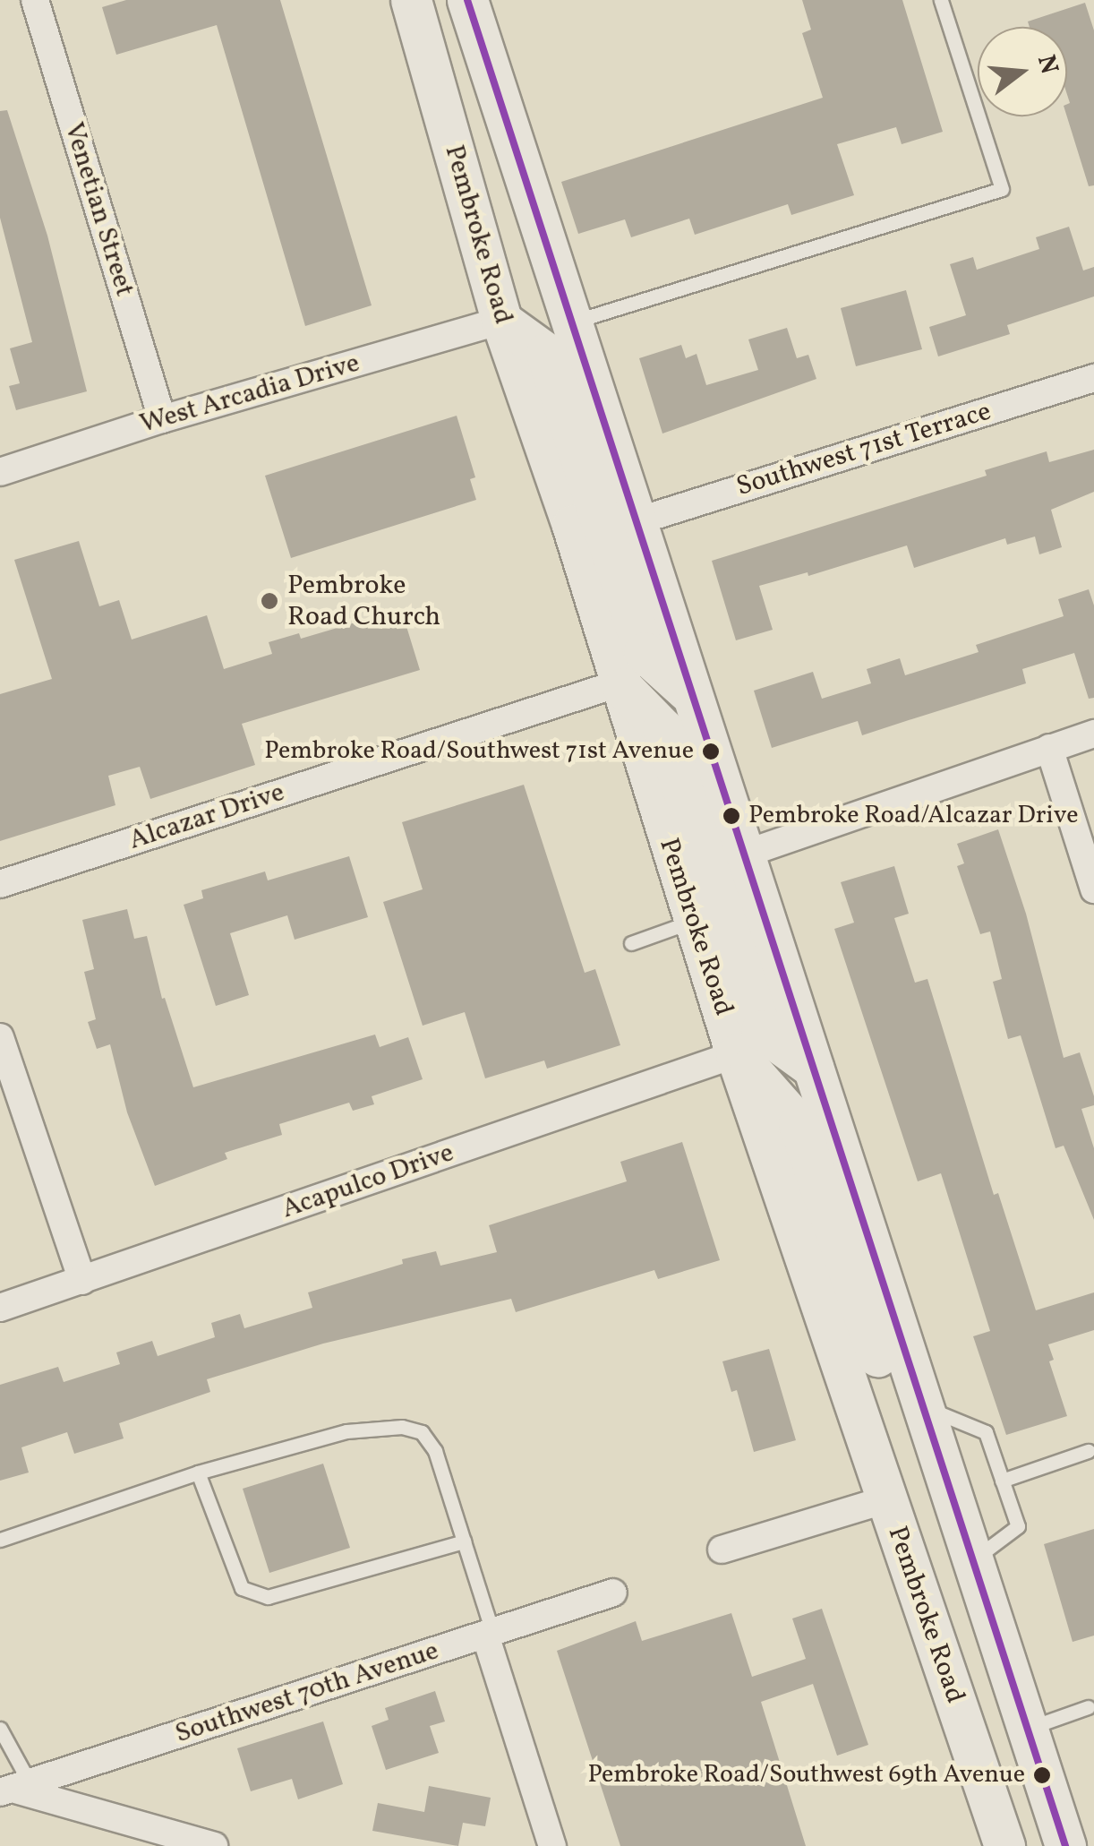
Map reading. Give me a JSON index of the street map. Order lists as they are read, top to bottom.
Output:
{
  "streets": {
    "main road": ["Pembroke Road"],
    "street": [
      "Venetian Street",
      "West Arcadia Drive",
      "Southwest 71st Terrace",
      "Alcazar Drive",
      "Acapulco Drive",
      "Southwest 70th Avenue"
    ]
  },
  "crossings": [
    ["Venetian Street", "West Arcadia Drive"],
    ["Pembroke Road", "West Arcadia Drive"],
    ["Pembroke Road", "Alcazar Drive"],
    ["Pembroke Road", "Acapulco Drive"]
  ],
  "places": [
    "Pembroke Road Church",
    "Pembroke Road/Southwest 71st Avenue",
    "Pembroke Road/Alcazar Drive",
    "Pembroke Road/Southwest 69th Avenue"
  ],
  "north": "right"
}
